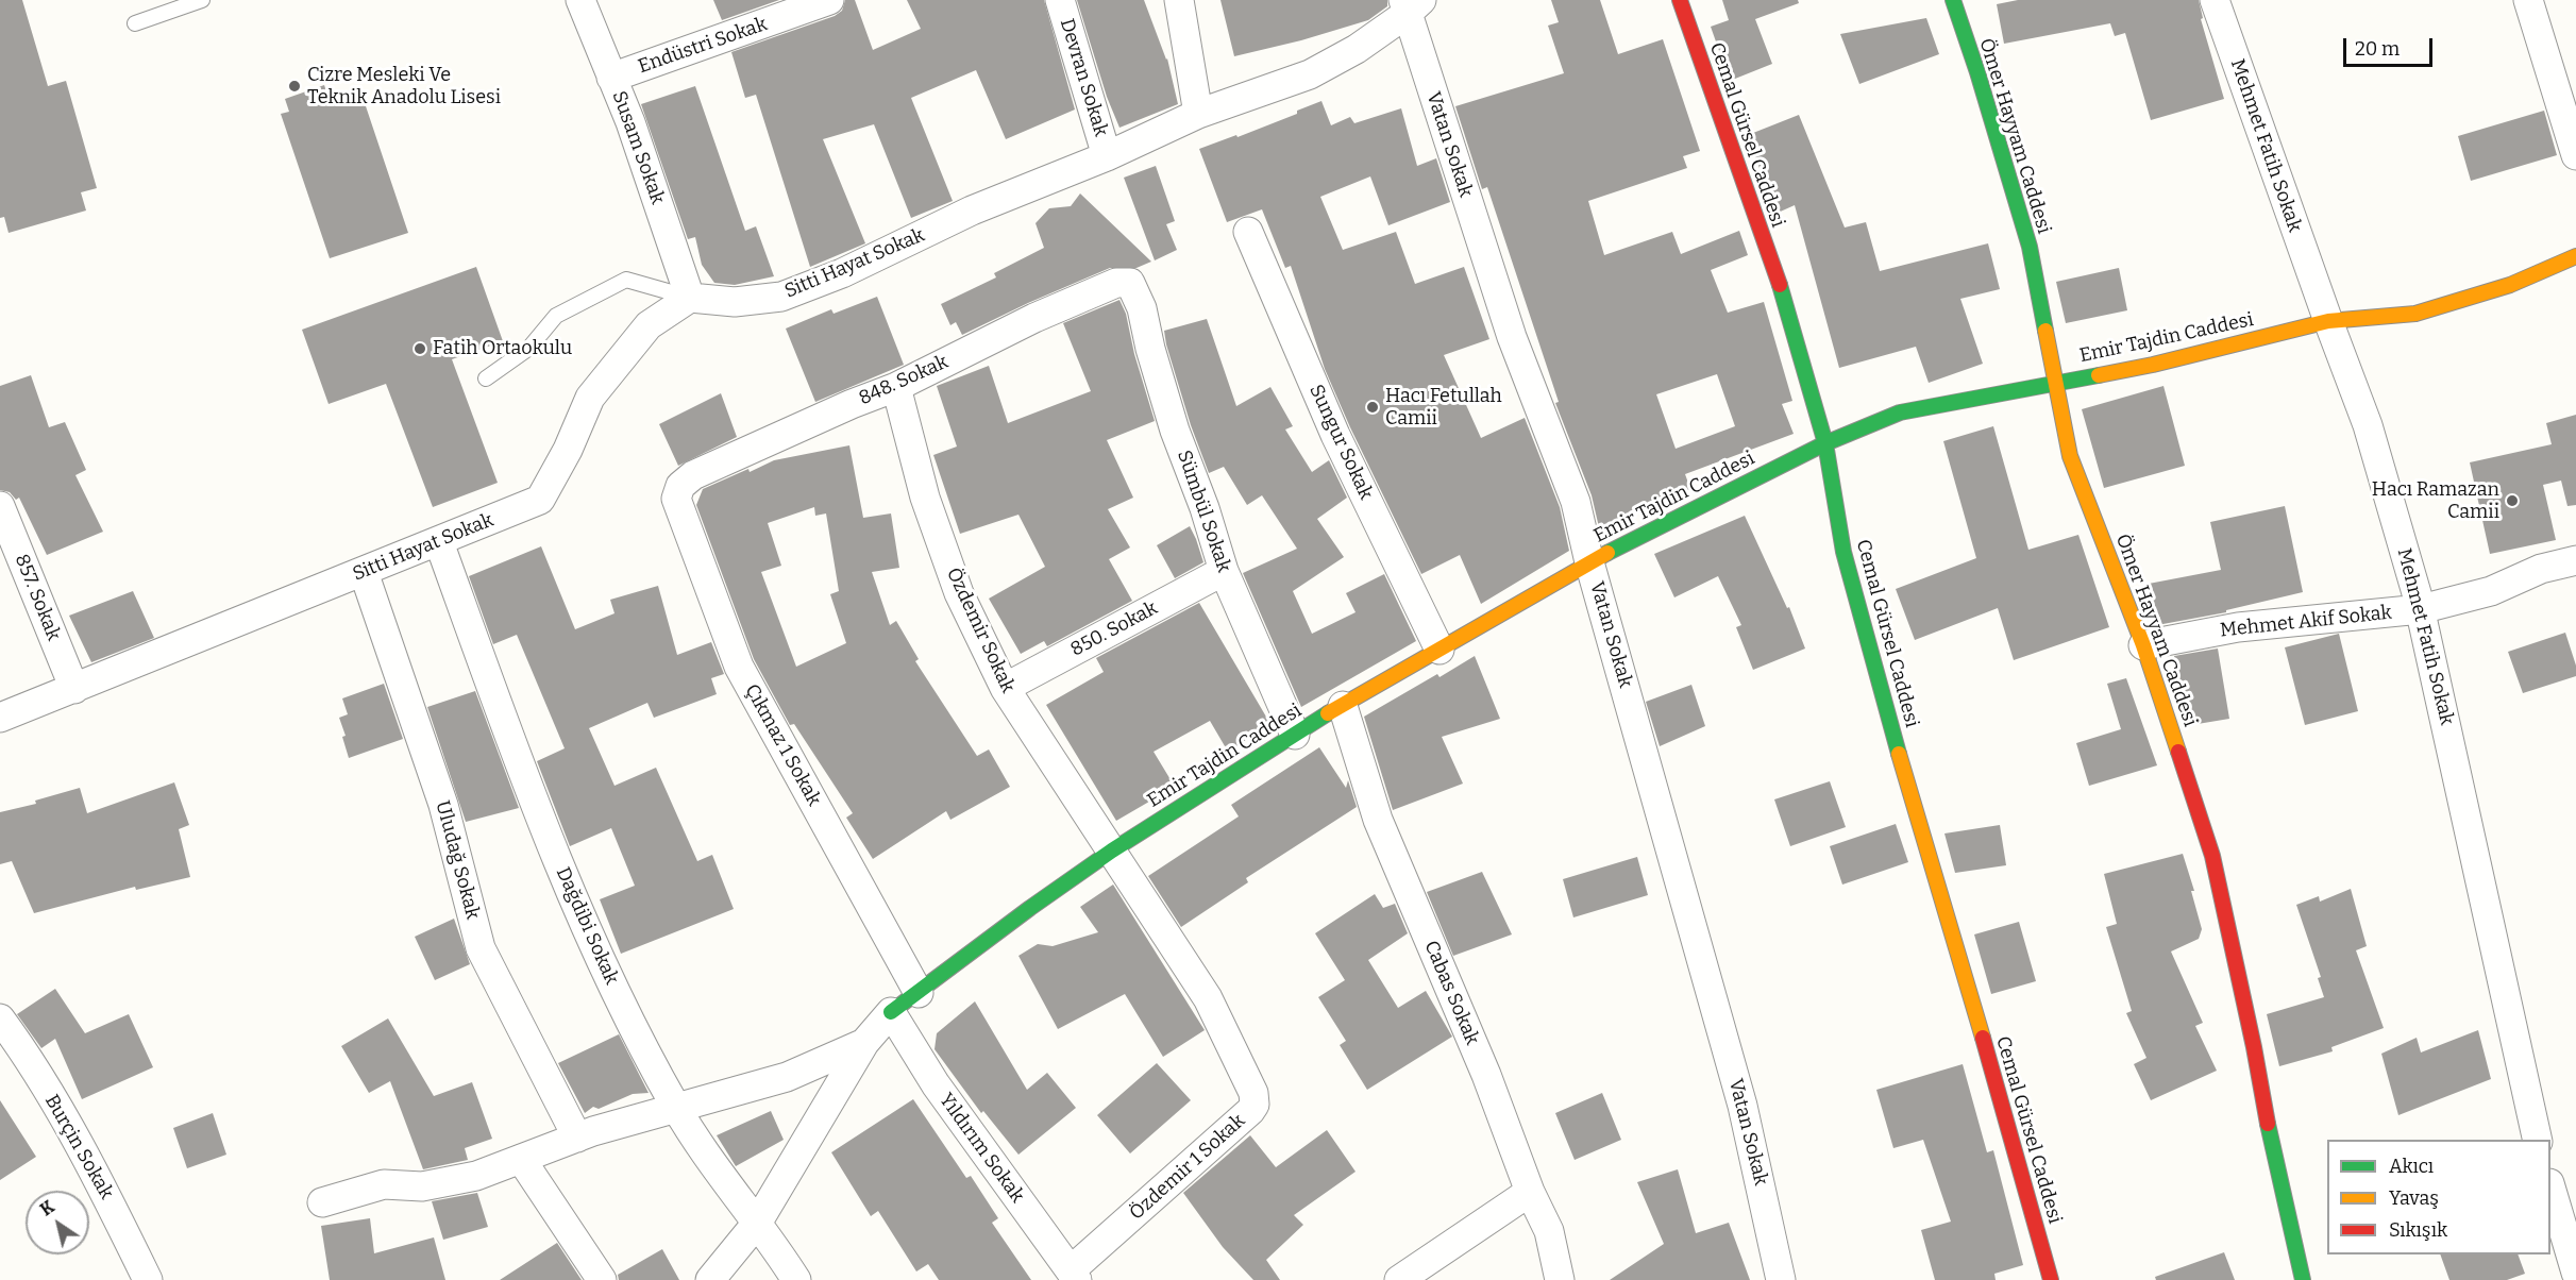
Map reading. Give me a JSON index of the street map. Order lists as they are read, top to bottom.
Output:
{
  "streets": {
    "street": [
      "Endüstri Sokak",
      "Devran Sokak",
      "Cemal Gürsel Caddesi",
      "Ömer Hayyam Caddesi",
      "Vatan Sokak",
      "Mehmet Fatih Sokak",
      "Susam Sokak",
      "Sitti Hayat Sokak",
      "Emir Tajdin Caddesi",
      "848. Sokak",
      "Sungur Sokak",
      "Sümbül Sokak",
      "857. Sokak",
      "Mehmet Akif Sokak",
      "850. Sokak",
      "Özdemir Sokak",
      "Çıkmaz 1 Sokak",
      "Uludağ Sokak",
      "Dağdibi Sokak",
      "Cabas Sokak",
      "Burçin Sokak",
      "Yıldırım Sokak",
      "Özdemir 1 Sokak"
    ]
  },
  "crossings": [
    ["Endüstri Sokak", "Susam Sokak"],
    ["Devran Sokak", "Sitti Hayat Sokak"],
    ["Cemal Gürsel Caddesi", "Emir Tajdin Caddesi"],
    ["Ömer Hayyam Caddesi", "Emir Tajdin Caddesi"],
    ["Ömer Hayyam Caddesi", "Mehmet Akif Sokak"],
    ["Vatan Sokak", "Sitti Hayat Sokak"],
    ["Vatan Sokak", "Emir Tajdin Caddesi"],
    ["Mehmet Fatih Sokak", "Emir Tajdin Caddesi"],
    ["Mehmet Fatih Sokak", "Mehmet Akif Sokak"],
    ["Susam Sokak", "Sitti Hayat Sokak"],
    ["Sitti Hayat Sokak", "857. Sokak"],
    ["Sitti Hayat Sokak", "Uludağ Sokak"],
    ["Sitti Hayat Sokak", "Dağdibi Sokak"],
    ["Emir Tajdin Caddesi", "Sungur Sokak"],
    ["Emir Tajdin Caddesi", "Sümbül Sokak"],
    ["Emir Tajdin Caddesi", "Özdemir Sokak"],
    ["Emir Tajdin Caddesi", "Çıkmaz 1 Sokak"],
    ["Emir Tajdin Caddesi", "Cabas Sokak"],
    ["Emir Tajdin Caddesi", "Yıldırım Sokak"],
    ["Emir Tajdin Caddesi", "Özdemir 1 Sokak"],
    ["848. Sokak", "Sümbül Sokak"],
    ["848. Sokak", "Özdemir Sokak"],
    ["848. Sokak", "Çıkmaz 1 Sokak"],
    ["Sümbül Sokak", "850. Sokak"],
    ["850. Sokak", "Özdemir Sokak"],
    ["Özdemir Sokak", "Özdemir 1 Sokak"],
    ["Yıldırım Sokak", "Özdemir 1 Sokak"]
  ],
  "places": [
    "Cizre Mesleki Ve Teknik Anadolu Lisesi",
    "Fatih Ortaokulu",
    "Hacı Fetullah Camii",
    "Hacı Ramazan Camii"
  ],
  "legend": ["Akıcı", "Yavaş", "Sıkışık"],
  "scale_bar": "20 m",
  "north": "top left"
}
